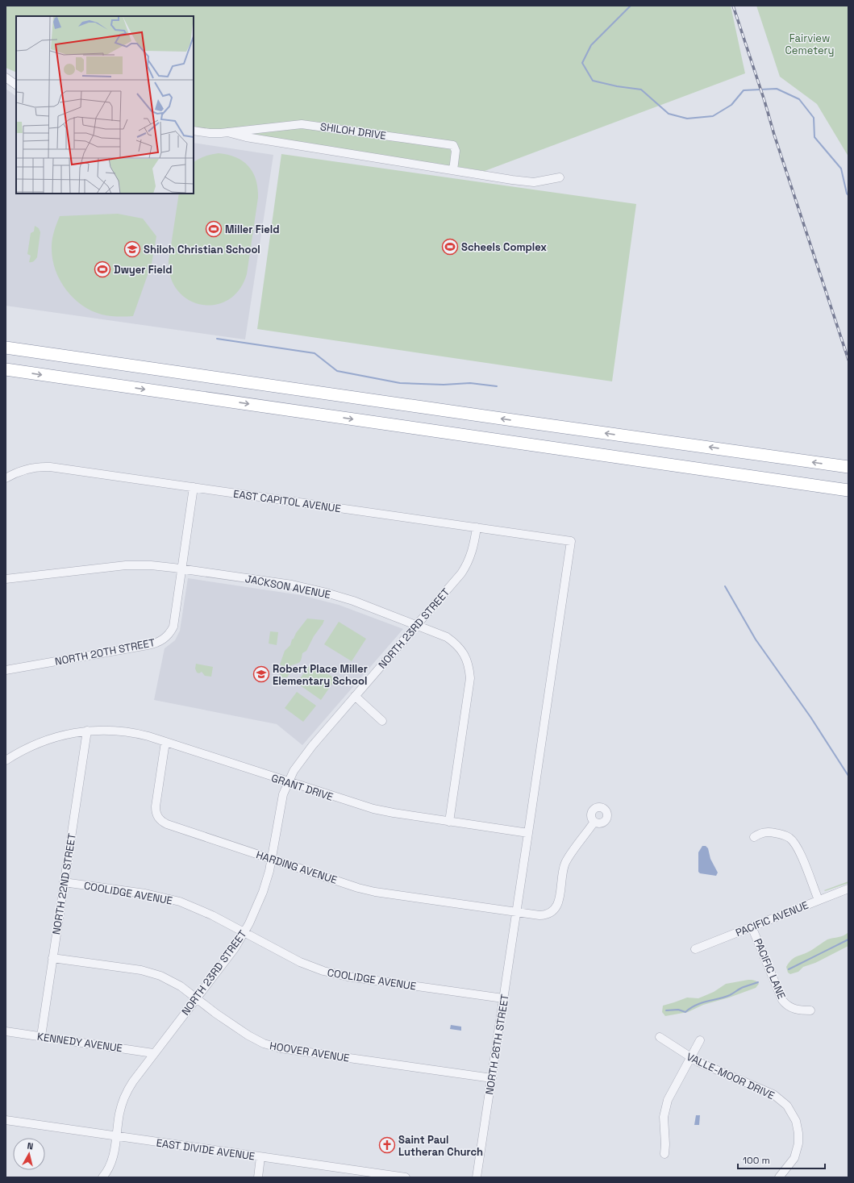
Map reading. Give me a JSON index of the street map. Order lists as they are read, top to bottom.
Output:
{
  "streets": {
    "street": [
      "SHILOH DRIVE",
      "EAST CAPITOL AVENUE",
      "JACKSON AVENUE",
      "NORTH 23RD STREET",
      "NORTH 20TH STREET",
      "GRANT DRIVE",
      "HARDING AVENUE",
      "NORTH 22ND STREET",
      "COOLIDGE AVENUE",
      "PACIFIC AVENUE",
      "PACIFIC LANE",
      "KENNEDY AVENUE",
      "NORTH 26TH STREET",
      "HOOVER AVENUE",
      "VALLE-MOOR DRIVE",
      "EAST DIVIDE AVENUE"
    ]
  },
  "crossings": [
    ["EAST CAPITOL AVENUE", "NORTH 23RD STREET"],
    ["EAST CAPITOL AVENUE", "NORTH 20TH STREET"],
    ["EAST CAPITOL AVENUE", "GRANT DRIVE"],
    ["JACKSON AVENUE", "NORTH 23RD STREET"],
    ["JACKSON AVENUE", "NORTH 20TH STREET"],
    ["JACKSON AVENUE", "GRANT DRIVE"],
    ["NORTH 23RD STREET", "GRANT DRIVE"],
    ["NORTH 23RD STREET", "HARDING AVENUE"],
    ["NORTH 23RD STREET", "COOLIDGE AVENUE"],
    ["NORTH 23RD STREET", "KENNEDY AVENUE"],
    ["NORTH 23RD STREET", "HOOVER AVENUE"],
    ["NORTH 23RD STREET", "EAST DIVIDE AVENUE"],
    ["GRANT DRIVE", "HARDING AVENUE"],
    ["GRANT DRIVE", "NORTH 22ND STREET"],
    ["HARDING AVENUE", "NORTH 26TH STREET"],
    ["NORTH 22ND STREET", "COOLIDGE AVENUE"],
    ["NORTH 22ND STREET", "KENNEDY AVENUE"],
    ["NORTH 22ND STREET", "HOOVER AVENUE"],
    ["COOLIDGE AVENUE", "NORTH 26TH STREET"],
    ["PACIFIC AVENUE", "PACIFIC LANE"],
    ["NORTH 26TH STREET", "HOOVER AVENUE"]
  ],
  "parks": ["Fairview Cemetery"],
  "places": {
    "sports": ["Miller Field", "Scheels Complex", "Dwyer Field"],
    "school or university": ["Shiloh Christian School", "Robert Place Miller Elementary School"],
    "church": ["Saint Paul Lutheran Church"]
  },
  "scale_bar": "100 m",
  "north": "top"
}
